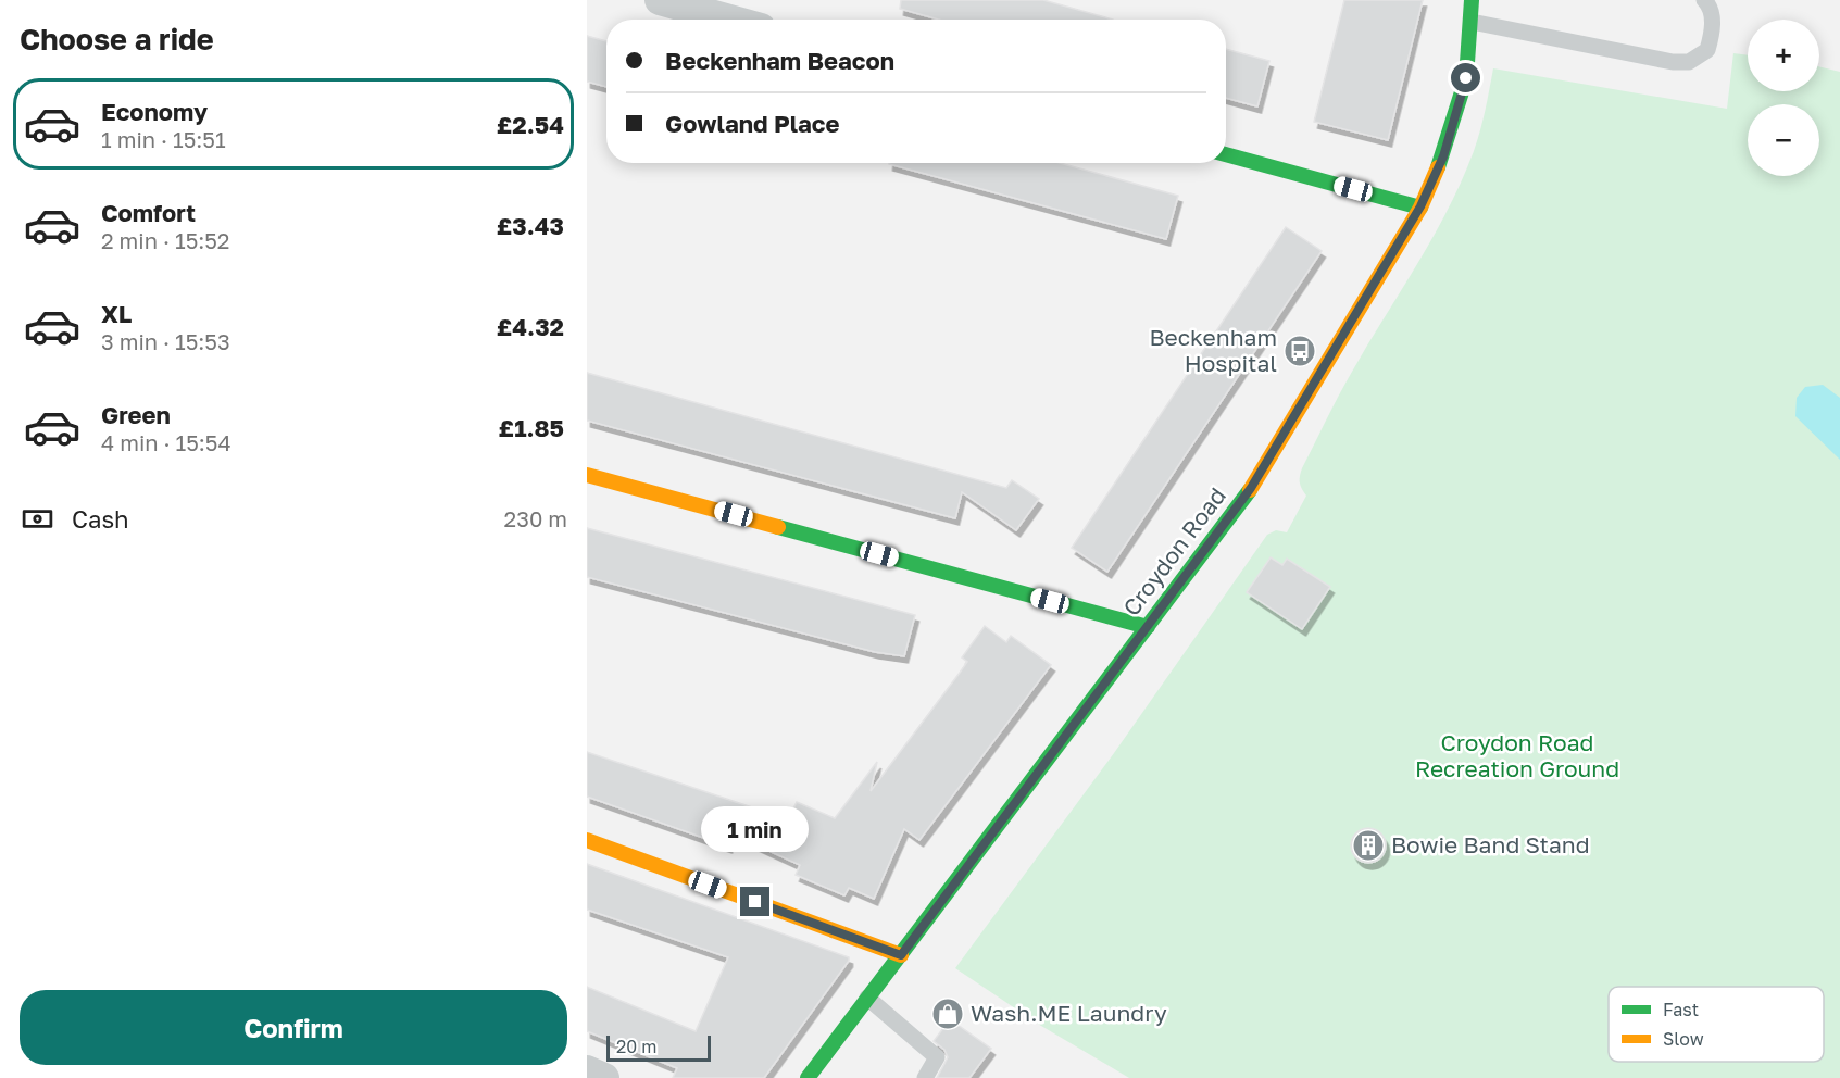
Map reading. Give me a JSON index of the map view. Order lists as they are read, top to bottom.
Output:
{
  "streets": {
    "main road": ["Croydon Road"]
  },
  "parks": ["Croydon Road Recreation Ground"],
  "places": {
    "bus stop": ["Beckenham Hospital"],
    "building": ["Bowie Band Stand"],
    "shop": ["Wash.ME Laundry"]
  },
  "legend": ["Fast", "Slow"],
  "scale_bar": "20 m",
  "page": {
    "heading": "Choose a ride",
    "map_buttons": ["+", "−"],
    "banner": ["Beckenham Beacon", "Gowland Place"],
    "list": [
      {
        "name": "Economy",
        "note": "1 min · 15:51",
        "value": "£2.54"
      },
      {
        "name": "Comfort",
        "note": "2 min · 15:52",
        "value": "£3.43"
      },
      {
        "name": "XL",
        "note": "3 min · 15:53",
        "value": "£4.32"
      },
      {
        "name": "Green",
        "note": "4 min · 15:54",
        "value": "£1.85"
      }
    ],
    "pay": ["Cash", "230 m"],
    "bubble": "1 min",
    "buttons": "Confirm",
    "scale": "20 m"
  }
}
